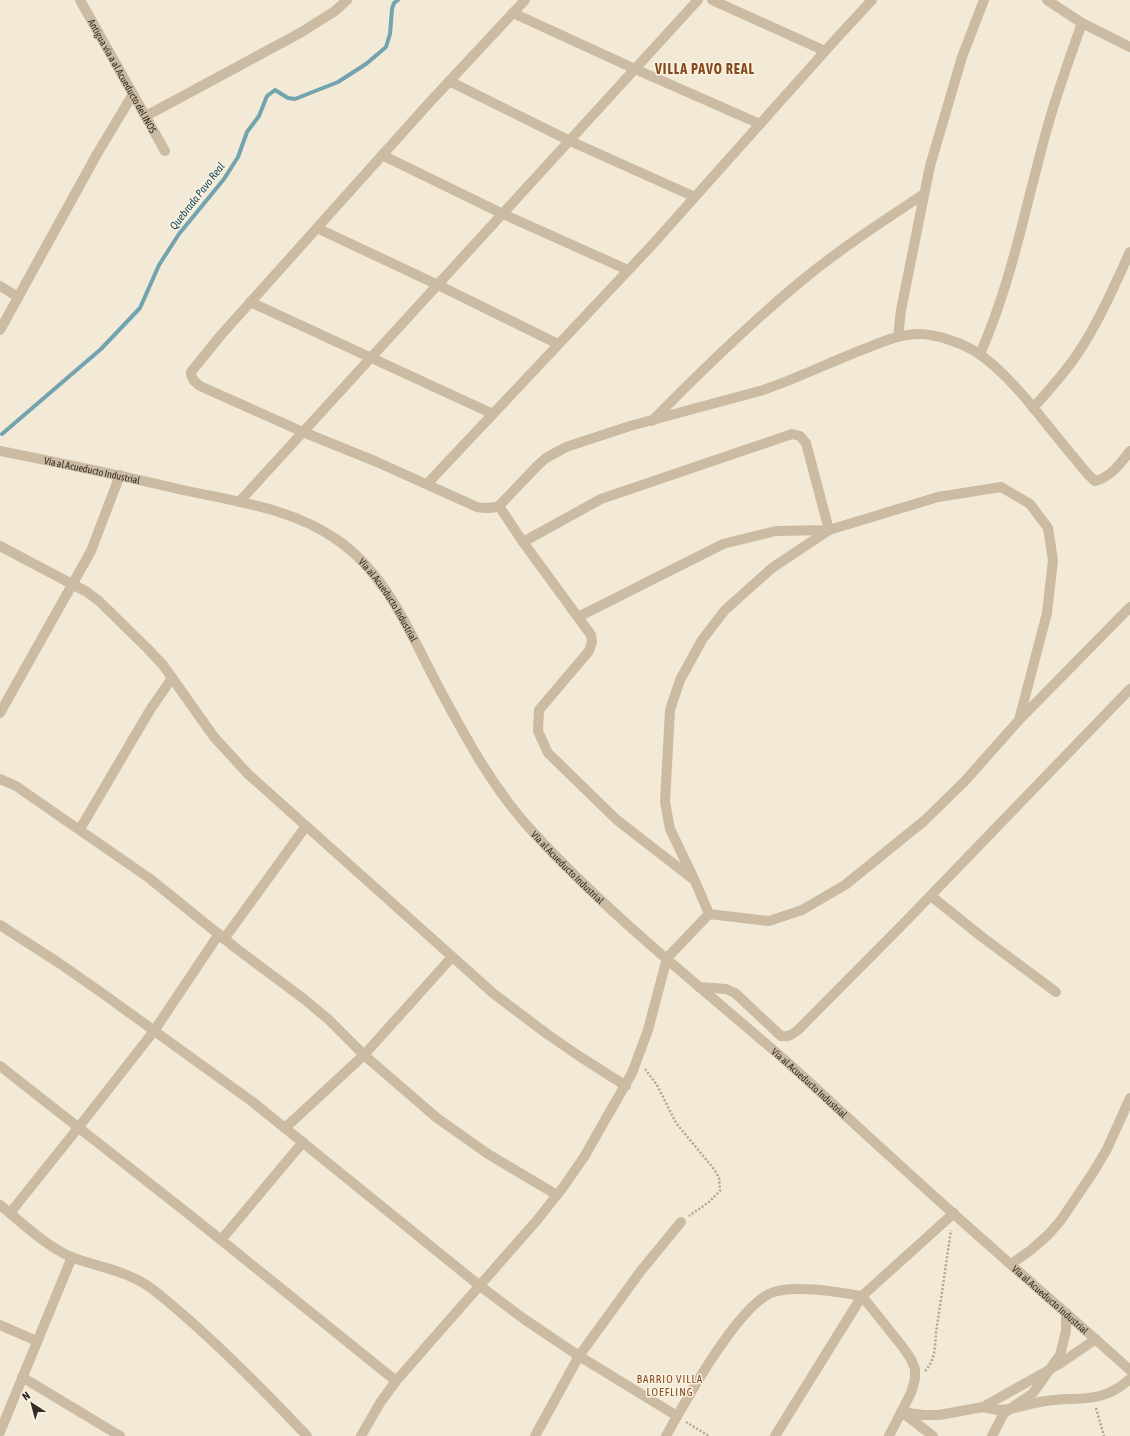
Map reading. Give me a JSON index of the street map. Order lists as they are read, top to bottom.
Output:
{
  "streets": {
    "street": ["Antigua vía a al Acueducto del INOS", "Vía al Acueducto Industrial"]
  },
  "districts": ["VILLA PAVO REAL", "BARRIO VILLA LOEFLING"],
  "water": ["Quebrada Pavo Real"],
  "north": "top left"
}
